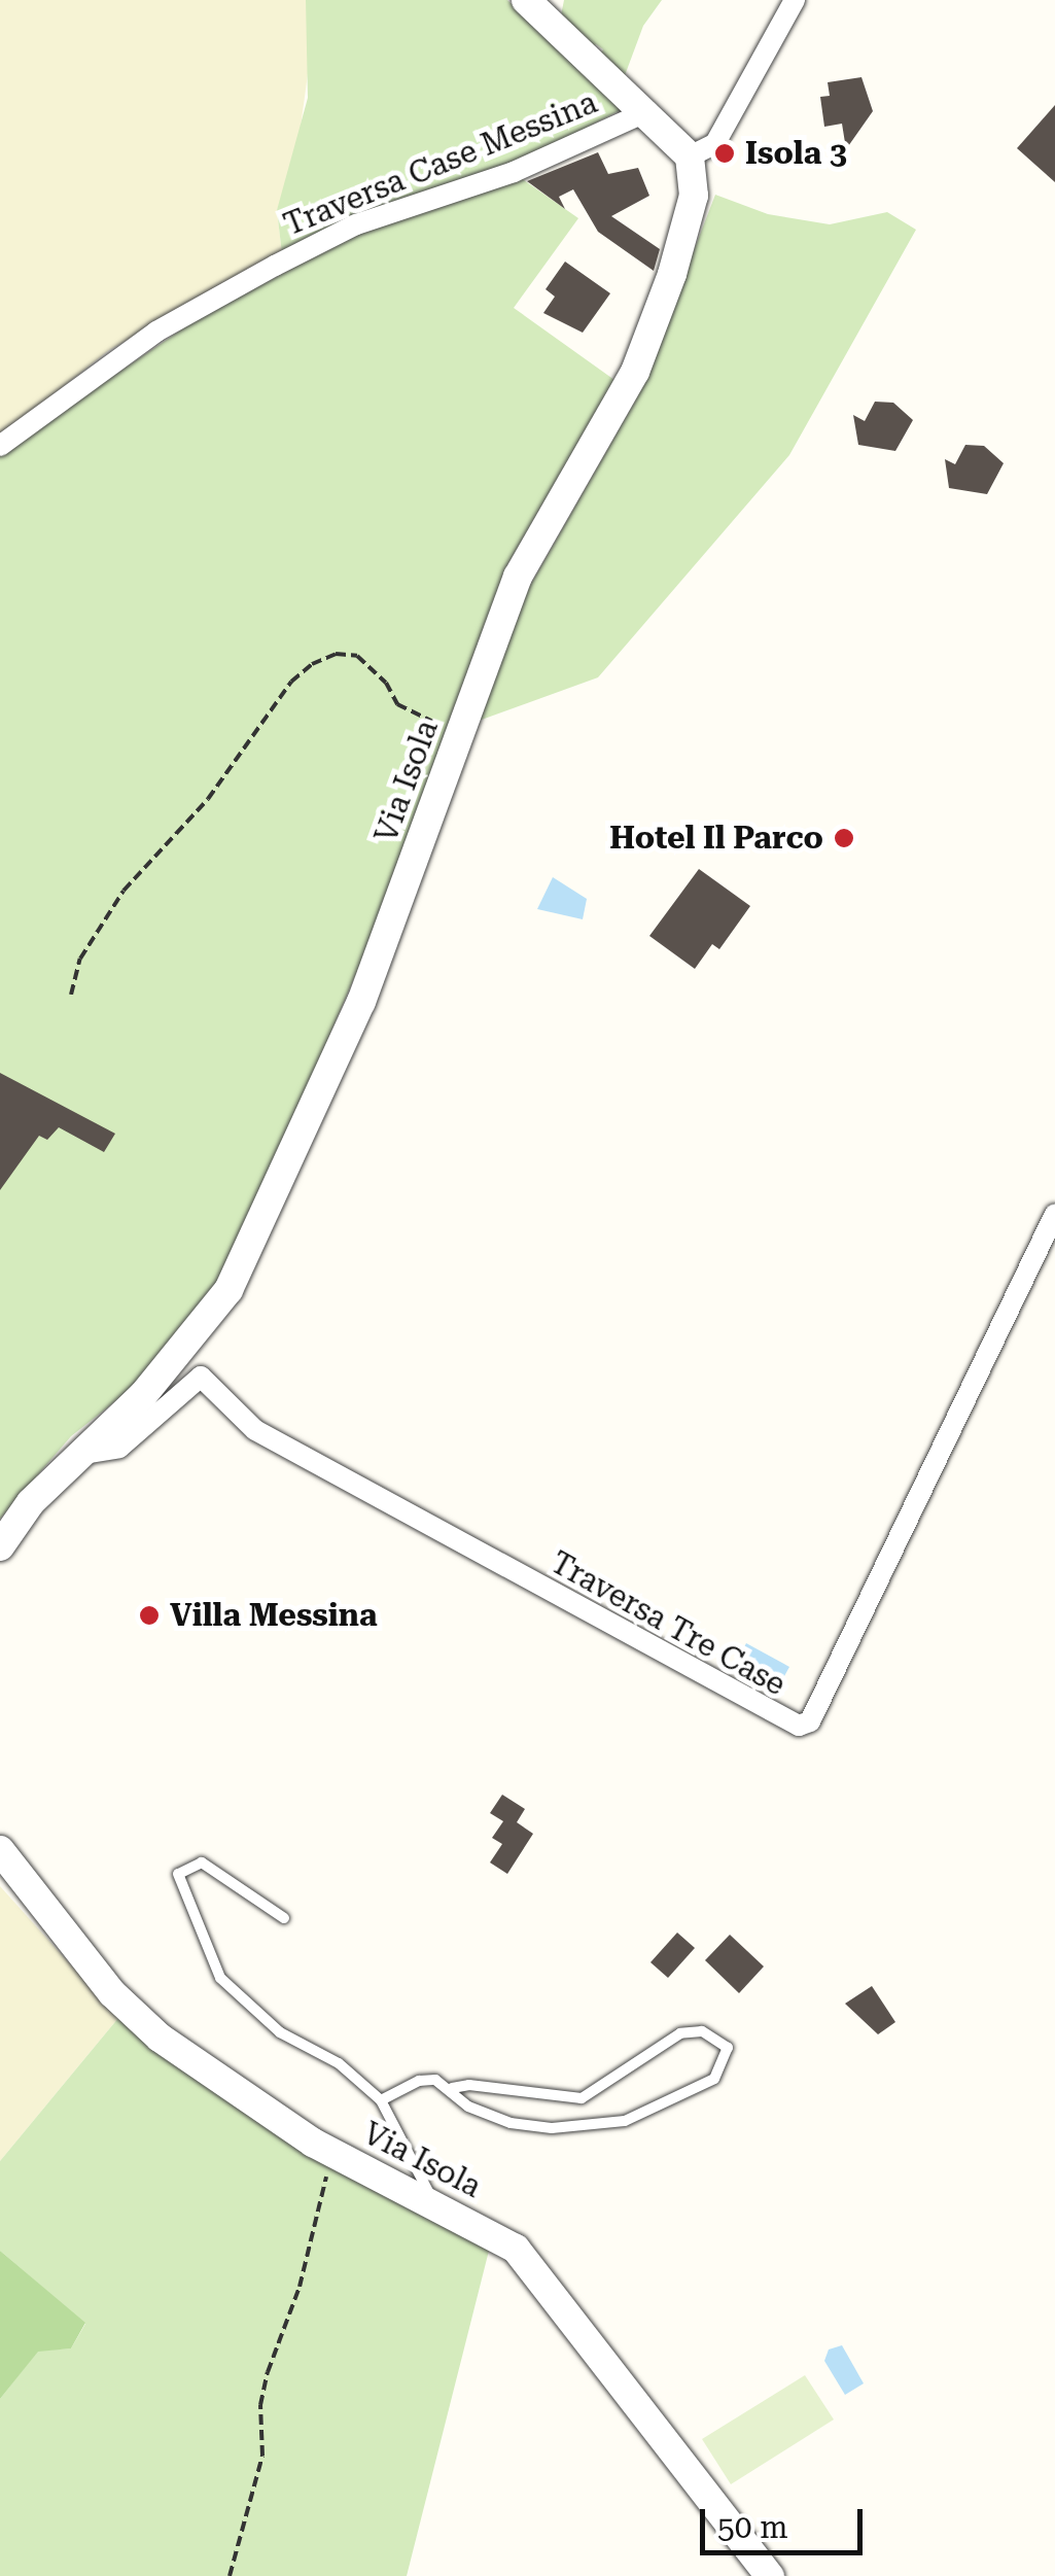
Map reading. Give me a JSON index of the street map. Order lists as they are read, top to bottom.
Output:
{
  "streets": {
    "street": ["Traversa Case Messina", "Via Isola", "Traversa Tre Case"]
  },
  "crossings": [
    ["Via Isola", "Traversa Tre Case"]
  ],
  "places": ["Isola 3", "Hotel Il Parco", "Villa Messina"],
  "scale_bar": "50 m"
}
